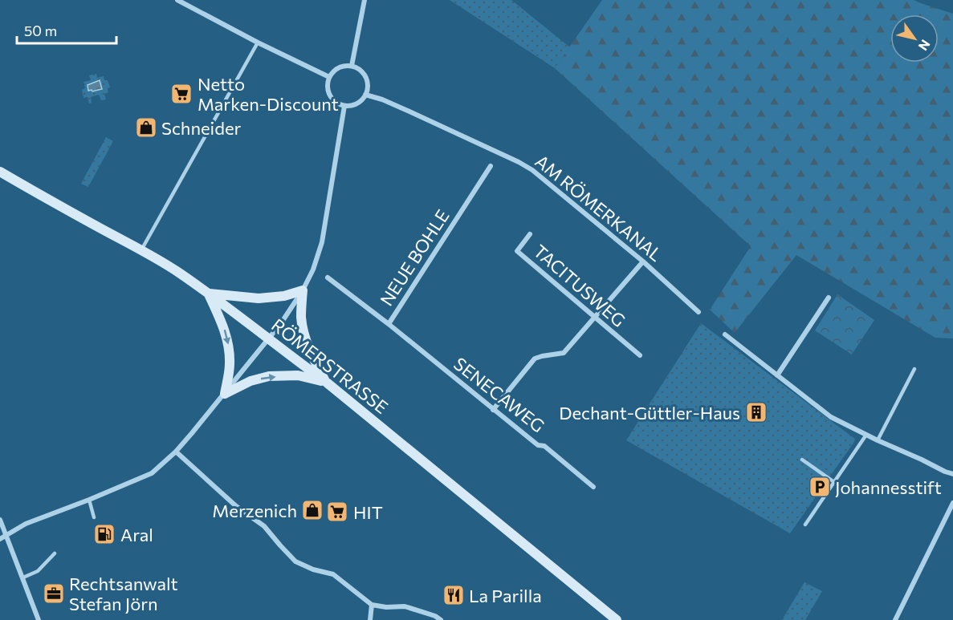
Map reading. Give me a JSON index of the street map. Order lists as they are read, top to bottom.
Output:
{
  "streets": {
    "main road": ["RÖMERSTRASSE"],
    "street": [
      "AM RÖMERKANAL",
      "NEUE BOHLE",
      "TACITUSWEG",
      "SENECAWEG"
    ]
  },
  "crossings": [
    ["NEUE BOHLE", "SENECAWEG"]
  ],
  "places": {
    "supermarket": ["Netto Marken-Discount", "HIT"],
    "shop": ["Schneider", "Merzenich"],
    "building": ["Dechant-Güttler-Haus"],
    "parking": ["Johannesstift"],
    "fuel station": ["Aral"],
    "office": ["Rechtsanwalt Stefan Jörn"],
    "restaurant": ["La Parilla"]
  },
  "scale_bar": "50 m",
  "north": "bottom right"
}
